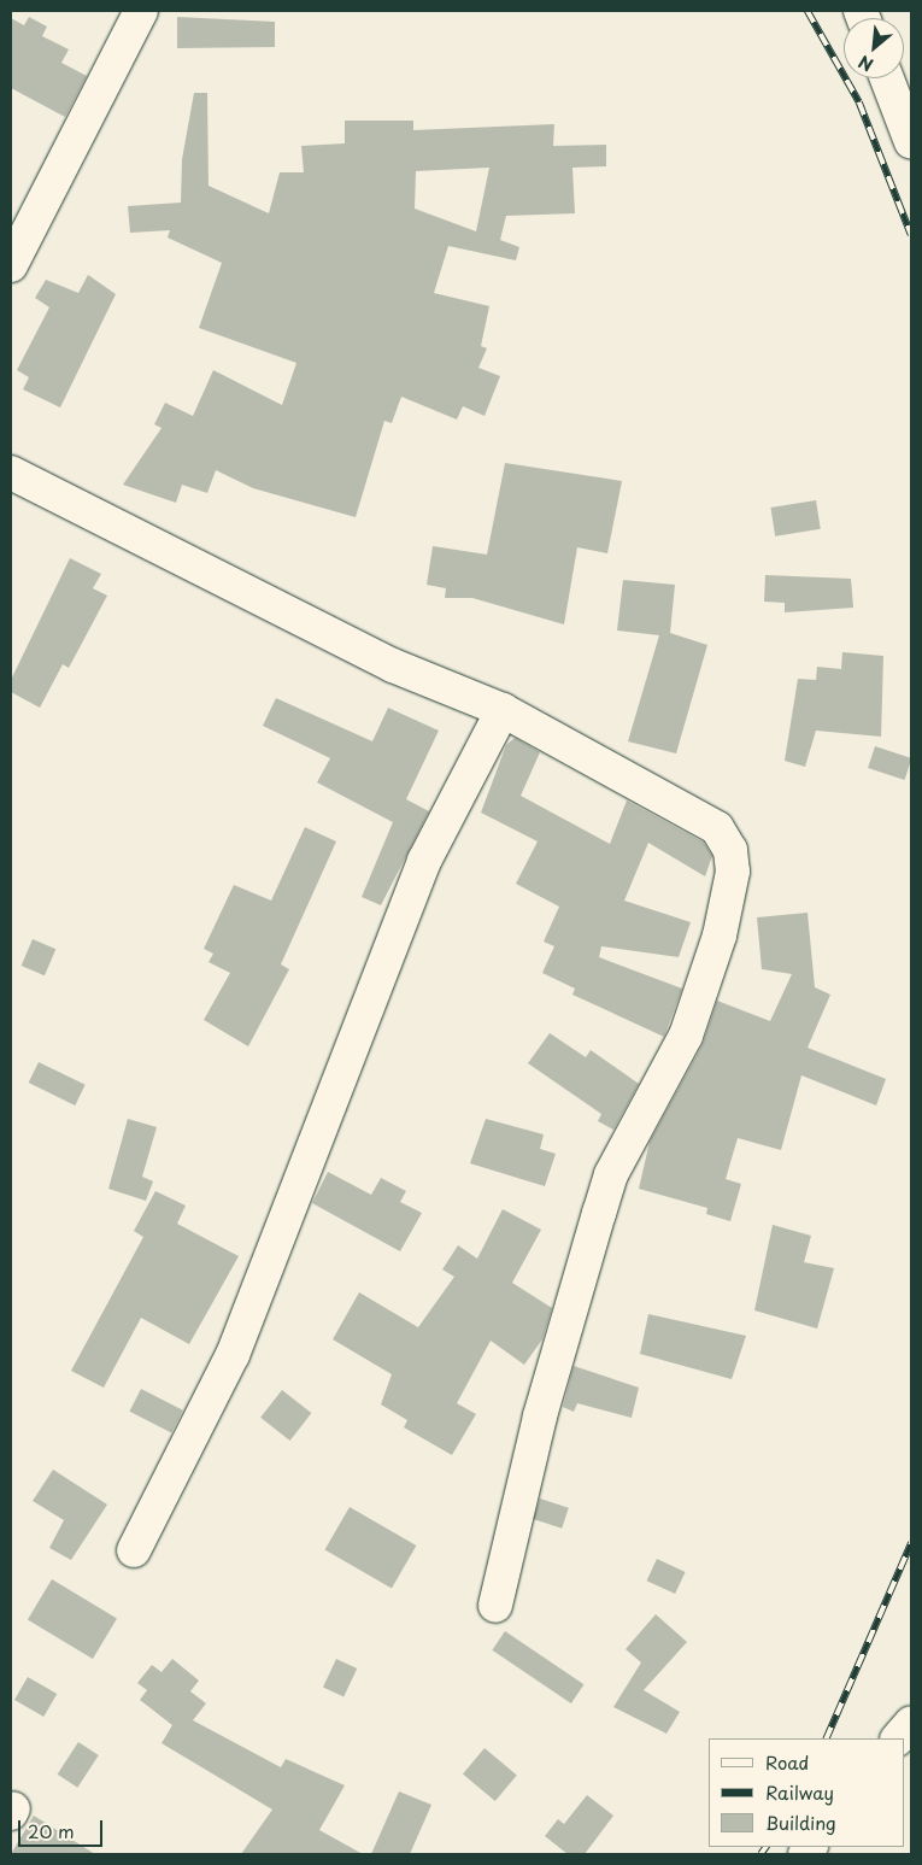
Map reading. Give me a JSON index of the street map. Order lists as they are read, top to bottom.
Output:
{
  "legend": ["Road", "Railway", "Building"],
  "scale_bar": "20 m",
  "north": "bottom left"
}
